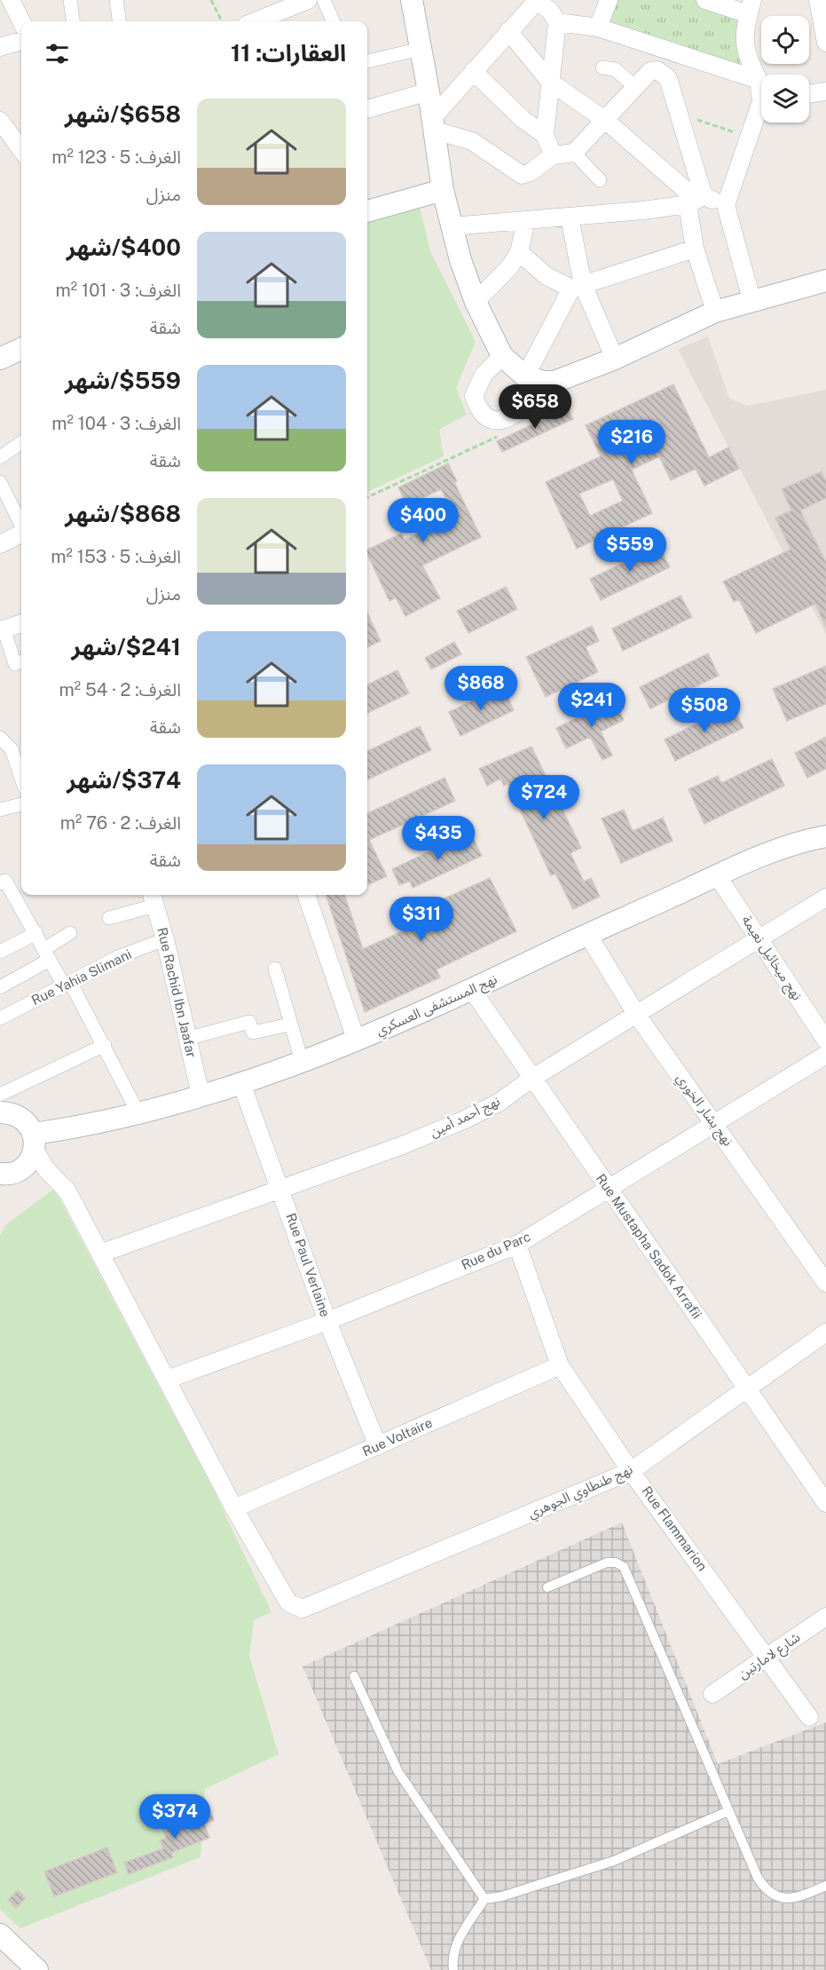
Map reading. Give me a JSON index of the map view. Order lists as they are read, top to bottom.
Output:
{
  "streets": {
    "street": [
      "نهج ميخائيل نعيمة",
      "Rue Yahia Slimani",
      "Rue Rachid Ibn Jaafar",
      "نهج المستشفى العسكري",
      "نهج بشار الخوري",
      "نهج أحمد أمين",
      "Rue Mustapha Sadok Arrafii",
      "Rue du Parc",
      "Rue Paul Verlaine",
      "Rue Voltaire",
      "نهج طنطاوي الجوهري",
      "Rue Flammarion",
      "شارع لامارتين"
    ]
  },
  "crossings": [
    ["نهج ميخائيل نعيمة", "نهج المستشفى العسكري"],
    ["نهج ميخائيل نعيمة", "نهج أحمد أمين"],
    ["Rue Yahia Slimani", "Rue Rachid Ibn Jaafar"],
    ["Rue Rachid Ibn Jaafar", "نهج المستشفى العسكري"],
    ["نهج المستشفى العسكري", "نهج بشار الخوري"],
    ["نهج المستشفى العسكري", "Rue Mustapha Sadok Arrafii"],
    ["نهج المستشفى العسكري", "Rue Paul Verlaine"],
    ["نهج بشار الخوري", "نهج أحمد أمين"],
    ["نهج بشار الخوري", "Rue du Parc"],
    ["نهج أحمد أمين", "Rue Mustapha Sadok Arrafii"],
    ["نهج أحمد أمين", "Rue Paul Verlaine"],
    ["Rue Mustapha Sadok Arrafii", "Rue du Parc"],
    ["Rue Mustapha Sadok Arrafii", "نهج طنطاوي الجوهري"],
    ["Rue du Parc", "Rue Paul Verlaine"],
    ["Rue du Parc", "Rue Flammarion"],
    ["Rue Paul Verlaine", "Rue Voltaire"],
    ["Rue Voltaire", "نهج طنطاوي الجوهري"],
    ["Rue Voltaire", "Rue Flammarion"],
    ["نهج طنطاوي الجوهري", "Rue Flammarion"],
    ["Rue Flammarion", "شارع لامارتين"]
  ],
  "page": {
    "heading": "العقارات: 11",
    "list": [
      {
        "name": "$658/شهر",
        "note": "الغرف: 5 · 123 m² · منزل"
      },
      {
        "name": "$400/شهر",
        "note": "الغرف: 3 · 101 m² · شقة"
      },
      {
        "name": "$559/شهر",
        "note": "الغرف: 3 · 104 m² · شقة"
      },
      {
        "name": "$868/شهر",
        "note": "الغرف: 5 · 153 m² · منزل"
      },
      {
        "name": "$241/شهر",
        "note": "الغرف: 2 · 54 m² · شقة"
      },
      {
        "name": "$374/شهر",
        "note": "الغرف: 2 · 76 m² · شقة"
      }
    ],
    "price": [
      "$658",
      "$216",
      "$400",
      "$559",
      "$868",
      "$241",
      "$508",
      "$724",
      "$435",
      "$311",
      "$374"
    ]
  }
}
